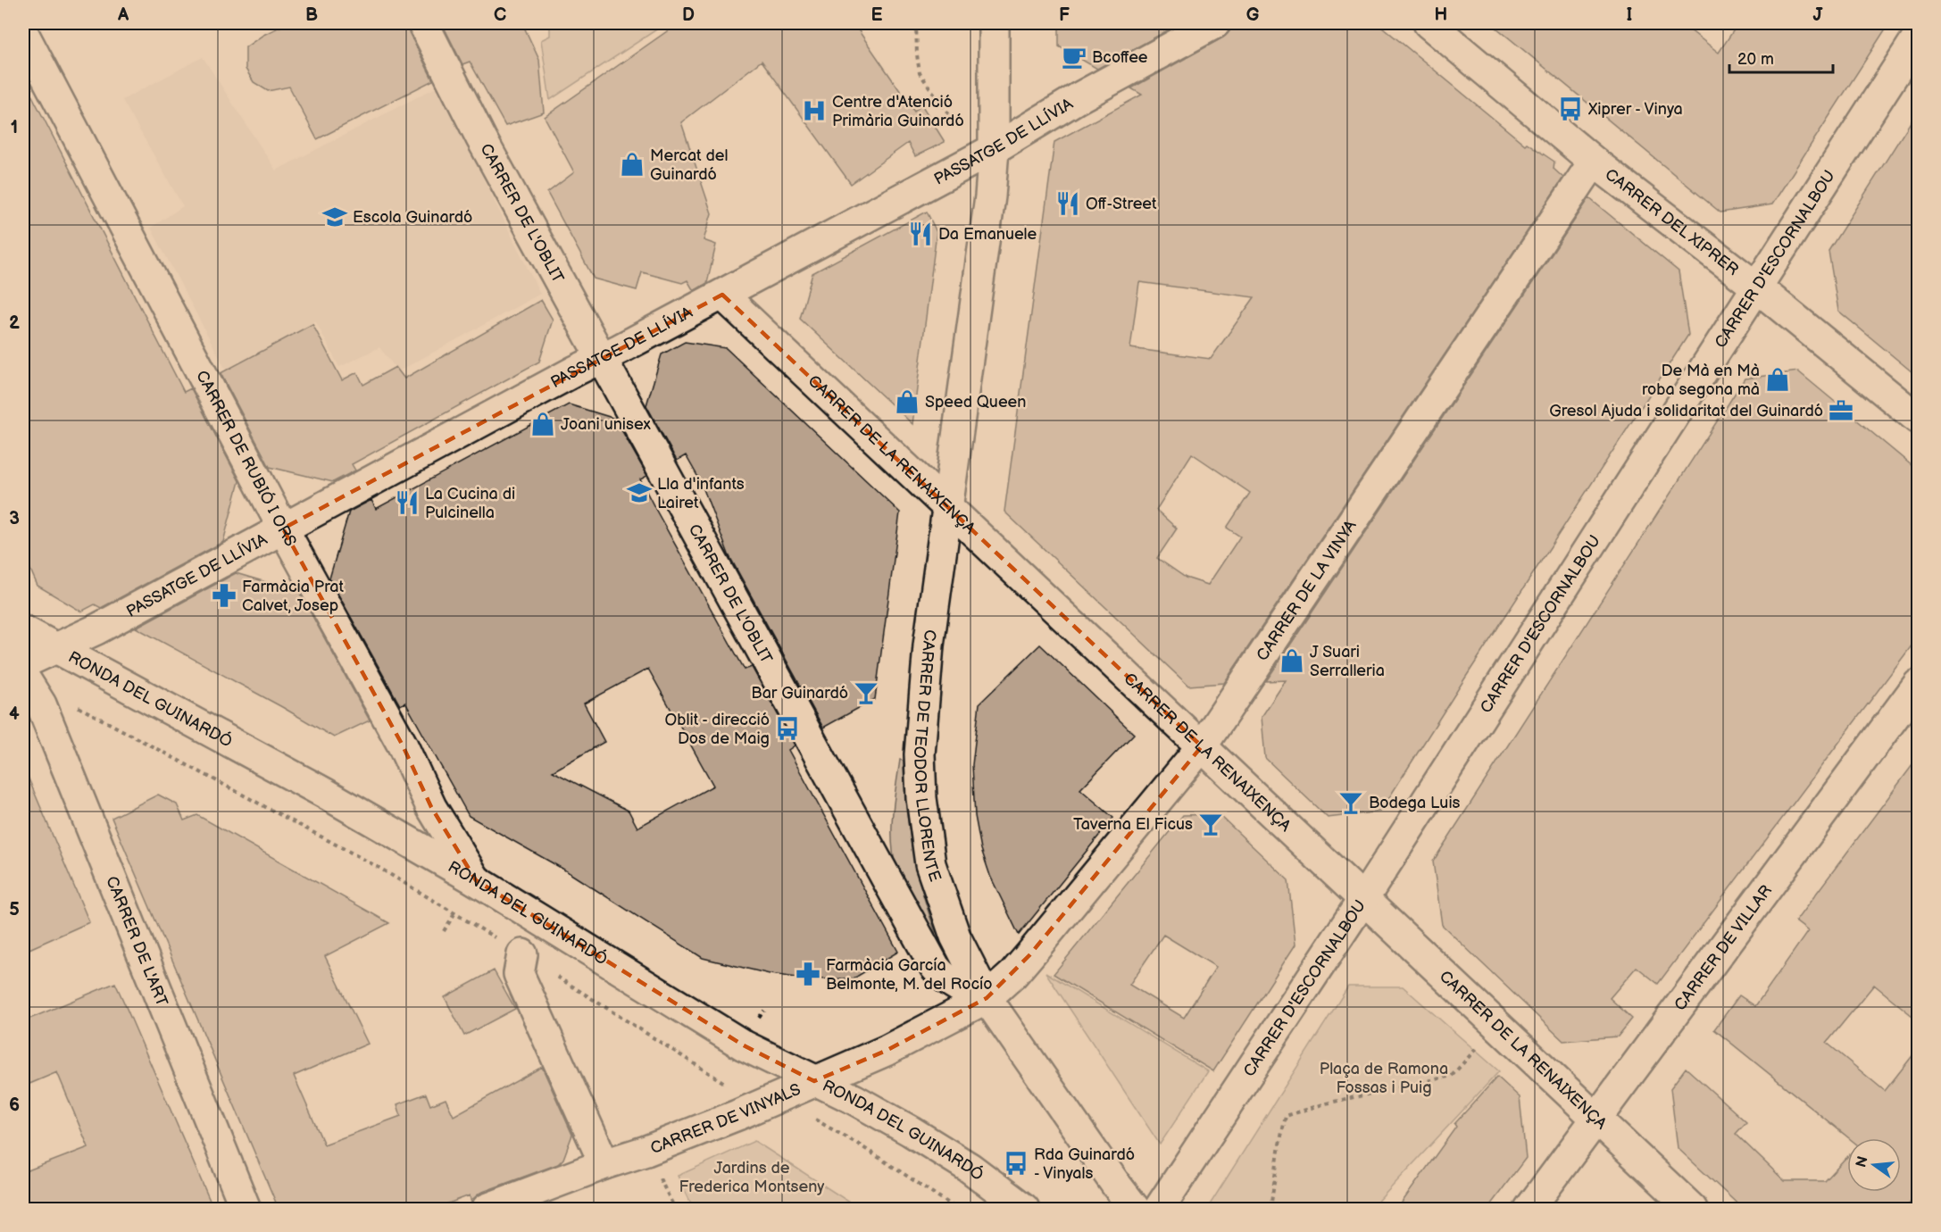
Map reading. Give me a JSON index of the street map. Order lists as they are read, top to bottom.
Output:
{
  "streets": {
    "street": [
      "PASSATGE DE LLÍVIA",
      "CARRER DE L'OBLIT",
      "CARRER DEL XIPRER",
      "CARRER D'ESCORNALBOU",
      "CARRER DE LA RENAIXENÇA",
      "CARRER DE RUBIÓ I ORS",
      "CARRER DE LA VINYA",
      "RONDA DEL GUINARDÓ",
      "CARRER DE TEODOR LLORENTE",
      "CARRER DE L'ART",
      "CARRER DE VILLAR",
      "CARRER DE VINYALS"
    ]
  },
  "crossings": [
    ["PASSATGE DE LLÍVIA", "CARRER DE L'OBLIT"],
    ["PASSATGE DE LLÍVIA", "CARRER DE LA RENAIXENÇA"],
    ["PASSATGE DE LLÍVIA", "CARRER DE RUBIÓ I ORS"],
    ["PASSATGE DE LLÍVIA", "RONDA DEL GUINARDÓ"],
    ["PASSATGE DE LLÍVIA", "CARRER DE TEODOR LLORENTE"],
    ["CARRER DE L'OBLIT", "CARRER DE LA VINYA"],
    ["CARRER DE L'OBLIT", "CARRER DE TEODOR LLORENTE"],
    ["CARRER DE L'OBLIT", "CARRER DE VINYALS"],
    ["CARRER DEL XIPRER", "CARRER D'ESCORNALBOU"],
    ["CARRER DEL XIPRER", "CARRER DE LA VINYA"],
    ["CARRER D'ESCORNALBOU", "CARRER DE LA RENAIXENÇA"],
    ["CARRER DE LA RENAIXENÇA", "CARRER DE LA VINYA"],
    ["CARRER DE LA RENAIXENÇA", "CARRER DE TEODOR LLORENTE"],
    ["CARRER DE LA RENAIXENÇA", "CARRER DE VILLAR"],
    ["CARRER DE RUBIÓ I ORS", "RONDA DEL GUINARDÓ"],
    ["CARRER DE LA VINYA", "CARRER DE TEODOR LLORENTE"],
    ["CARRER DE LA VINYA", "CARRER DE VINYALS"],
    ["RONDA DEL GUINARDÓ", "CARRER DE VINYALS"],
    ["CARRER DE TEODOR LLORENTE", "CARRER DE VINYALS"]
  ],
  "parks": ["Plaça de Ramona Fossas i Puig", "Jardins de Frederica Montseny"],
  "places": {
    "cafe": ["Bcoffee"],
    "bus stop": ["Xiprer - Vinya", "Oblit - direcció Dos de Maig", "Rda Guinardó - Vinyals"],
    "hospital": ["Centre d'Atenció Primària Guinardó"],
    "shop": [
      "Mercat del Guinardó",
      "De Mà en Mà roba segona mà",
      "Speed Queen",
      "Joani unisex",
      "J Suari Serralleria"
    ],
    "restaurant": ["Off-Street", "Da Emanuele", "La Cucina di Pulcinella"],
    "school or university": ["Escola Guinardó", "Lla d'infants Lairet"],
    "office": ["Gresol Ajuda i solidaritat del Guinardó"],
    "pharmacy": ["Farmàcia Prat Calvet, Josep", "Farmàcia García Belmonte, M. del Rocío"],
    "bar": ["Bar Guinardó", "Bodega Luis", "Taverna El Ficus"]
  },
  "scale_bar": "20 m",
  "north": "left",
  "grid": {
    "columns": [
      "A",
      "B",
      "C",
      "D",
      "E",
      "F",
      "G",
      "H",
      "I",
      "J"
    ],
    "rows": [
      "1",
      "2",
      "3",
      "4",
      "5",
      "6"
    ]
  }
}
